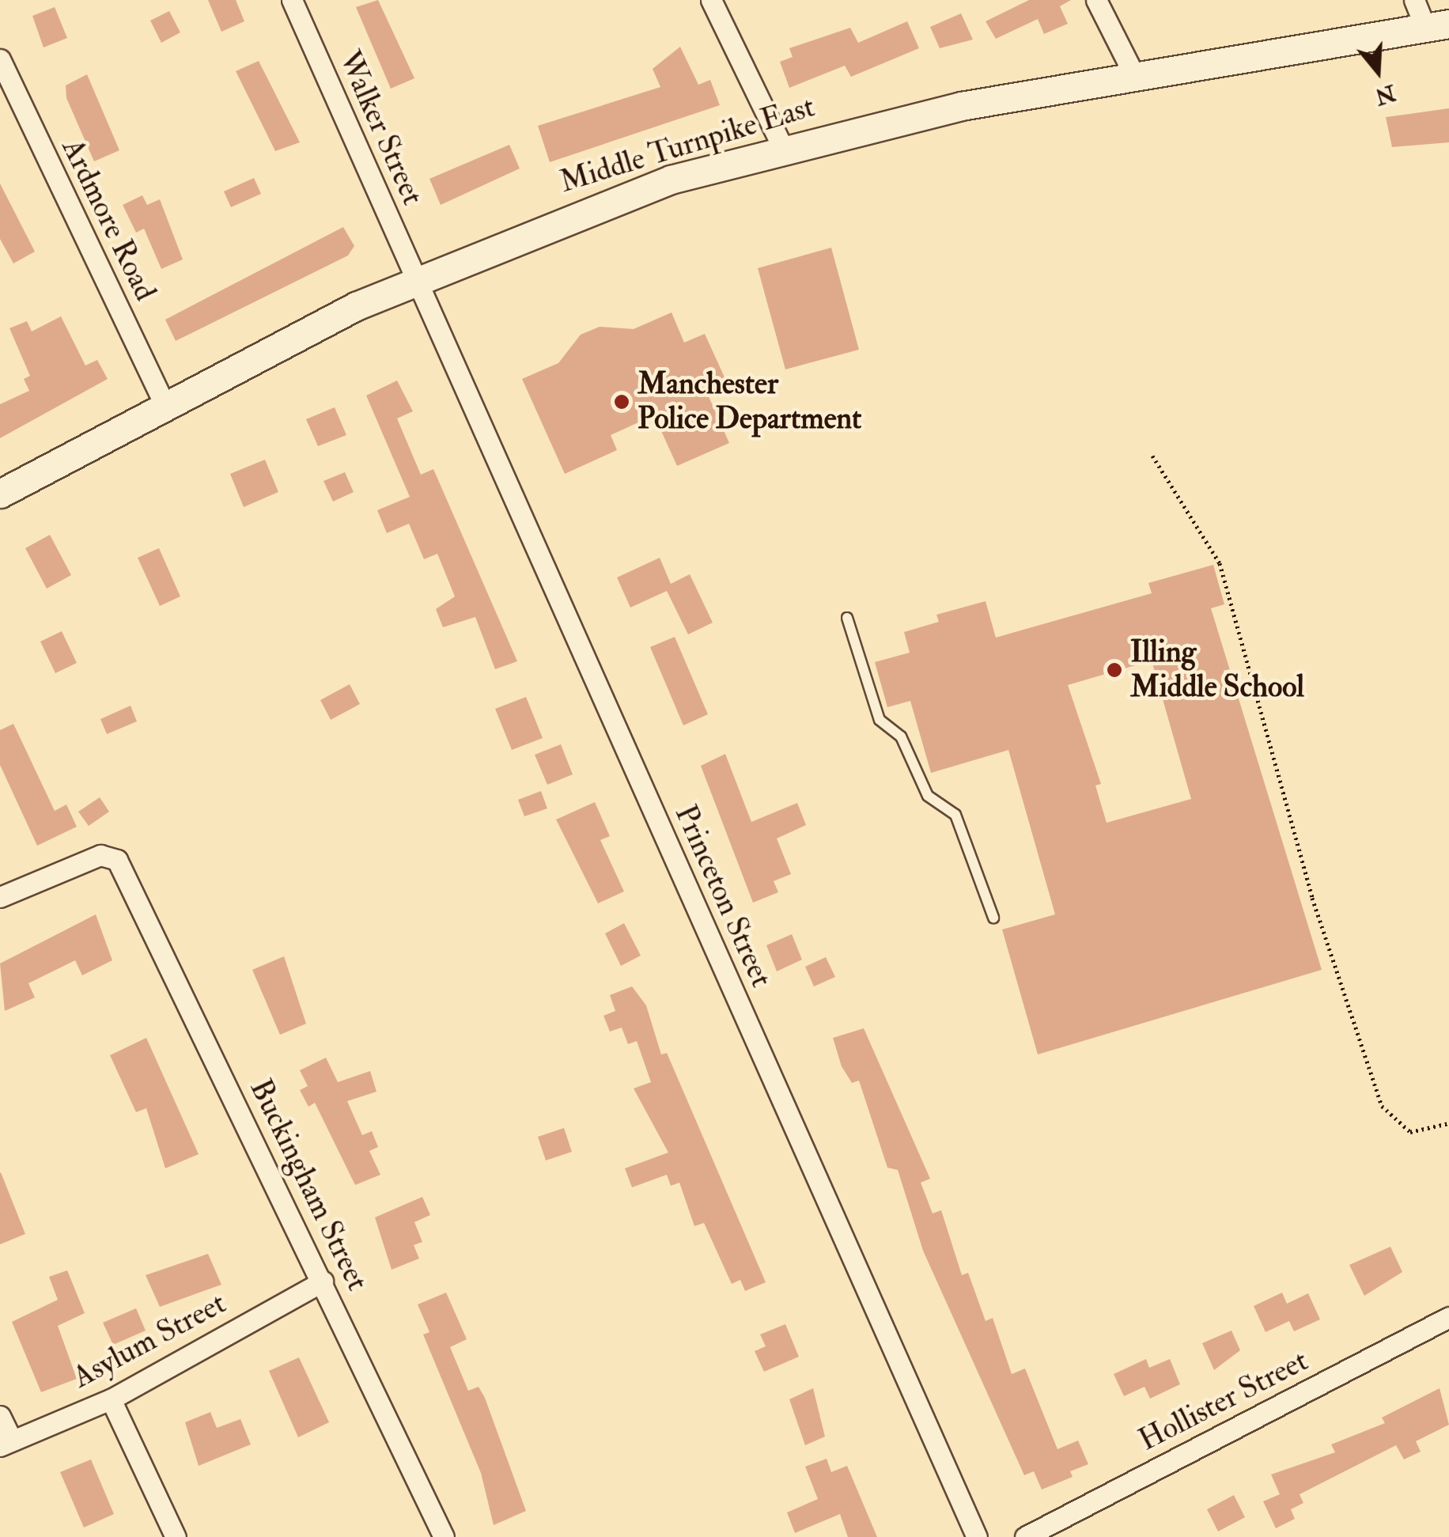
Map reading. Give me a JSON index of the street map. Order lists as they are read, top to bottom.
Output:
{
  "streets": {
    "main road": ["Middle Turnpike East"],
    "street": [
      "Walker Street",
      "Ardmore Road",
      "Princeton Street",
      "Buckingham Street",
      "Asylum Street",
      "Hollister Street"
    ]
  },
  "crossings": [
    ["Walker Street", "Middle Turnpike East"],
    ["Walker Street", "Princeton Street"],
    ["Middle Turnpike East", "Ardmore Road"],
    ["Middle Turnpike East", "Princeton Street"],
    ["Buckingham Street", "Asylum Street"]
  ],
  "places": ["Manchester Police Department", "Illing Middle School"],
  "north": "bottom"
}
